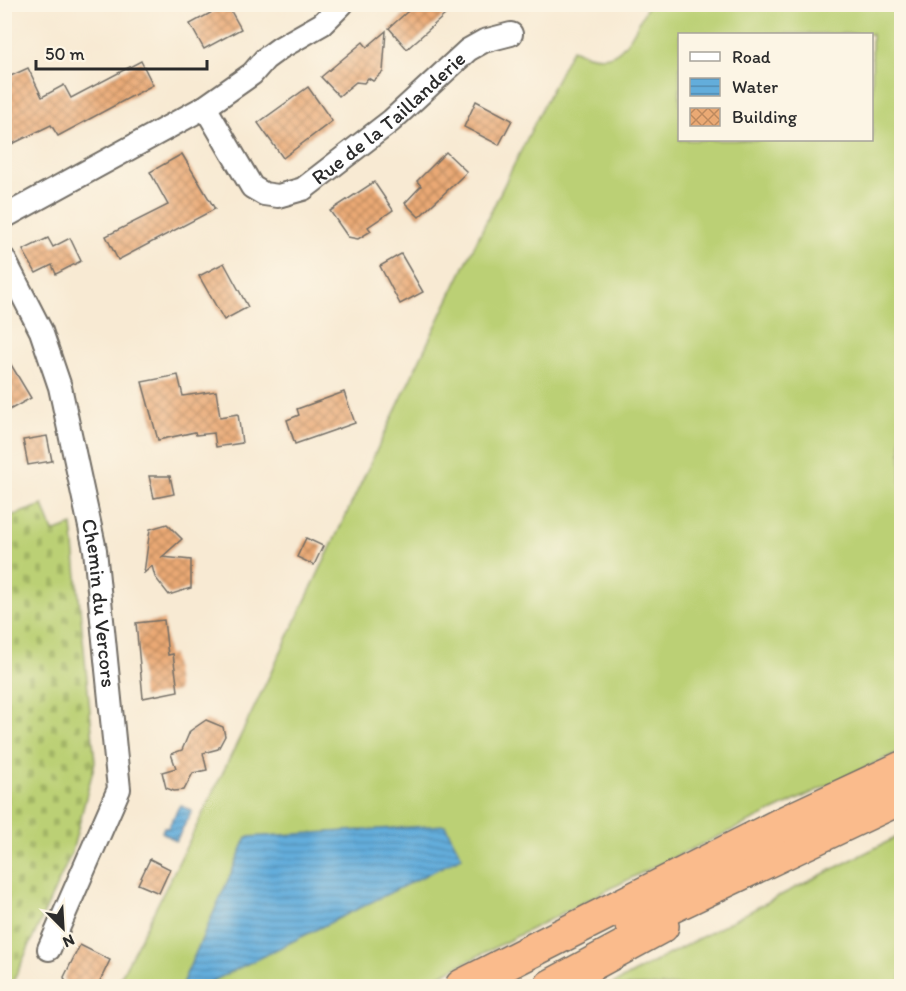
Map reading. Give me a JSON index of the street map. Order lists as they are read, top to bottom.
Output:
{
  "streets": {
    "street": ["Rue de la Taillanderie", "Chemin du Vercors"]
  },
  "legend": ["Road", "Water", "Building"],
  "scale_bar": "50 m",
  "north": "bottom right"
}
